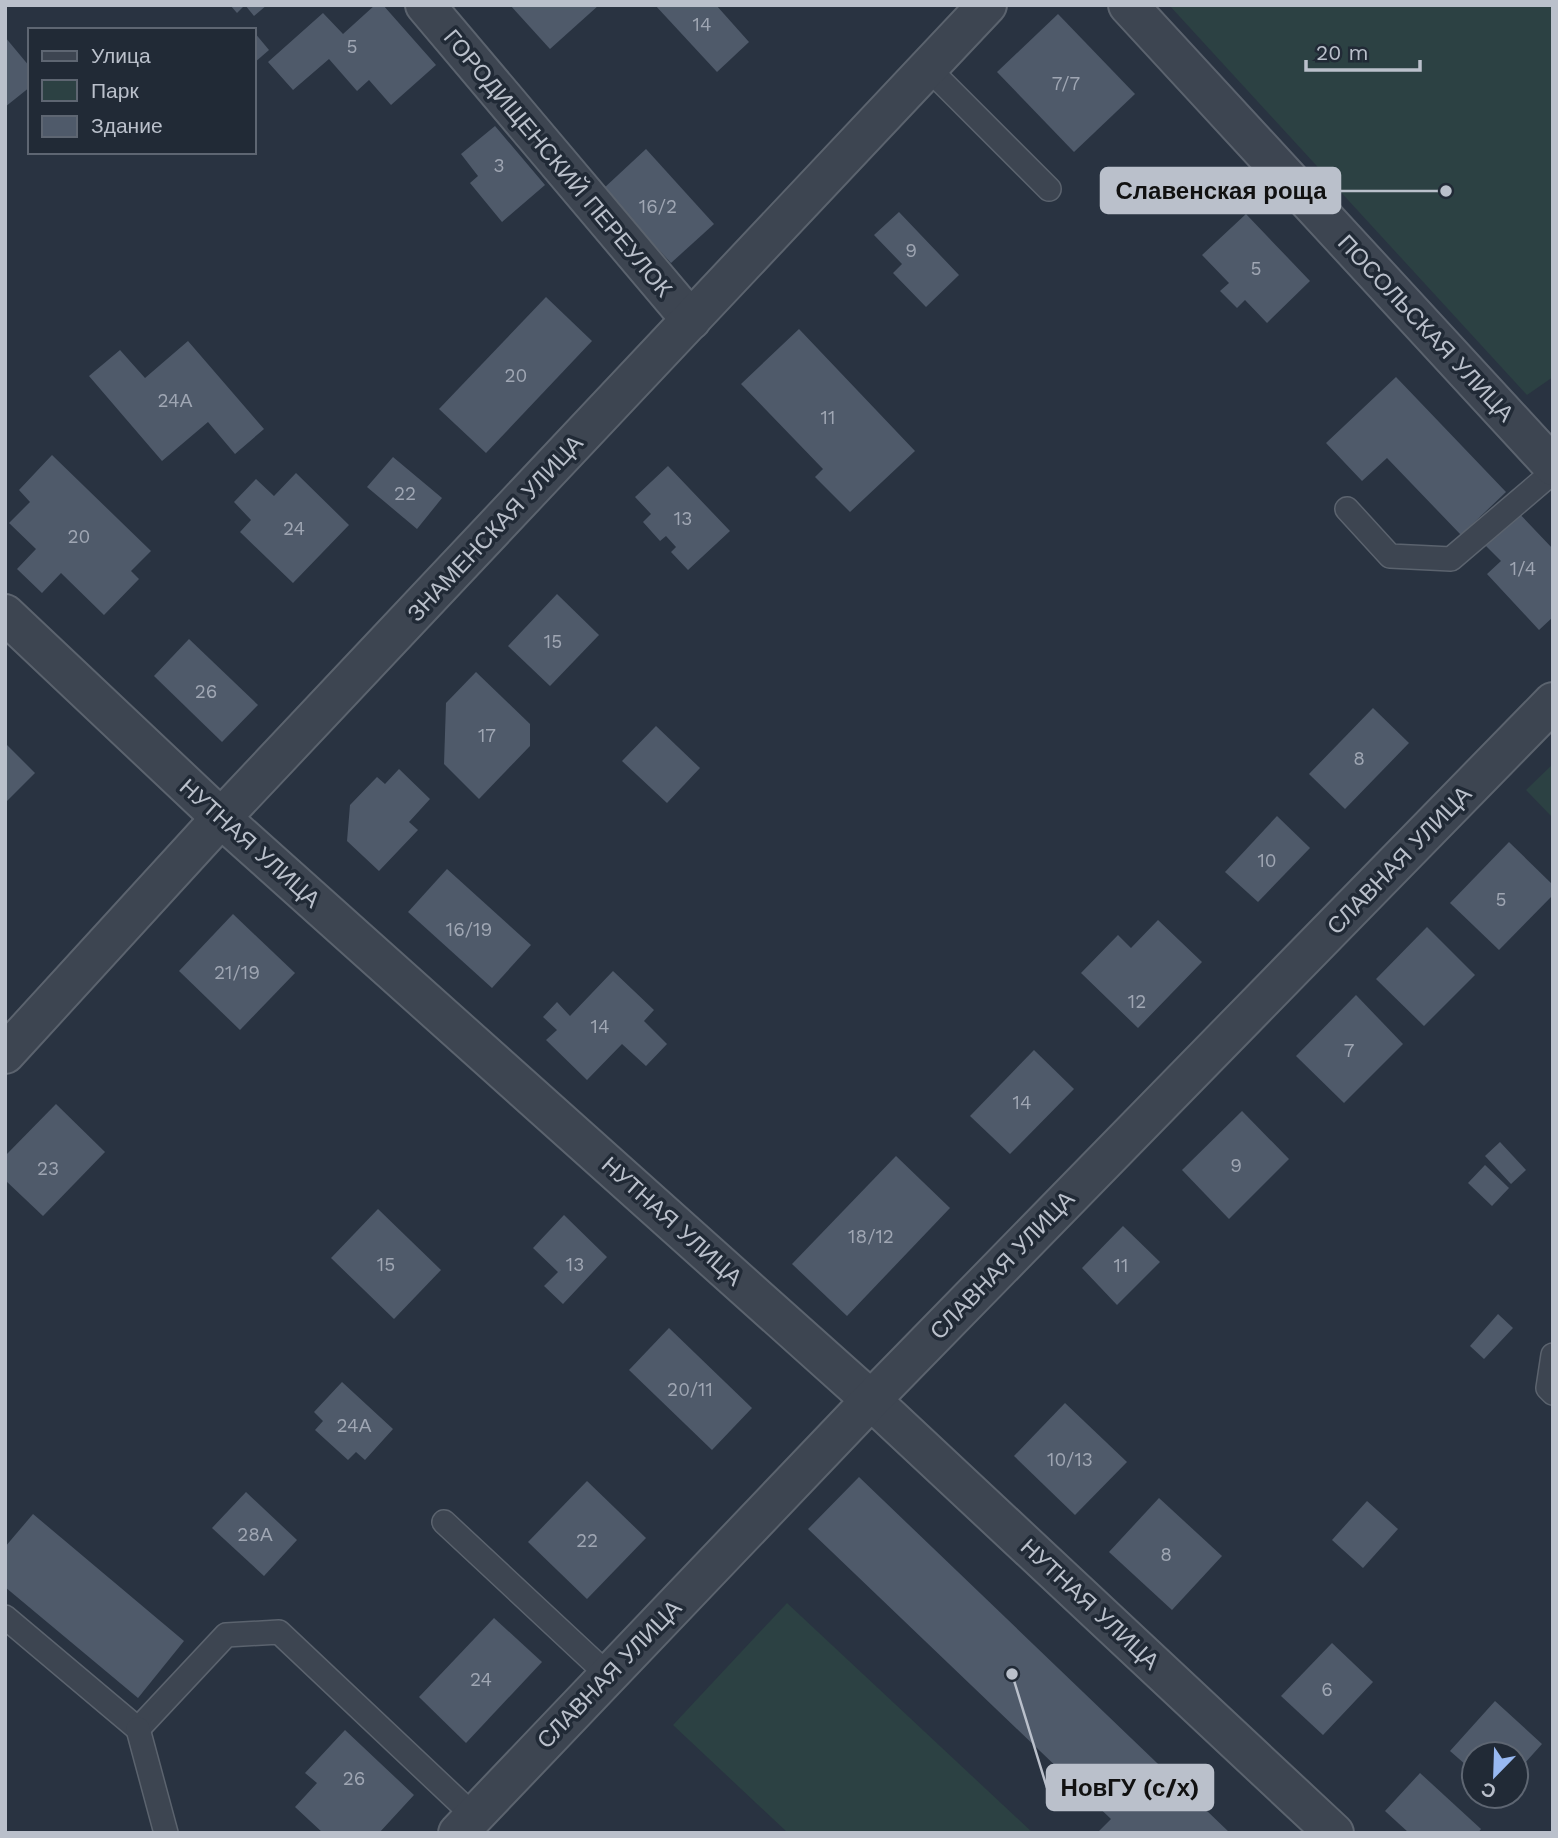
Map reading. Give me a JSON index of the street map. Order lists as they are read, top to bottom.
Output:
{
  "streets": {
    "street": [
      "ГОРОДИЩЕНСКИЙ ПЕРЕУЛОК",
      "ПОСОЛЬСКАЯ УЛИЦА",
      "ЗНАМЕНСКАЯ УЛИЦА",
      "НУТНАЯ УЛИЦА",
      "СЛАВНАЯ УЛИЦА"
    ]
  },
  "crossings": [
    ["ГОРОДИЩЕНСКИЙ ПЕРЕУЛОК", "ЗНАМЕНСКАЯ УЛИЦА"],
    ["ЗНАМЕНСКАЯ УЛИЦА", "НУТНАЯ УЛИЦА"],
    ["НУТНАЯ УЛИЦА", "СЛАВНАЯ УЛИЦА"]
  ],
  "places": ["Славенская роща", "НовГУ (с/х)"],
  "house_numbers": [
    "14",
    "5",
    "7/7",
    "3",
    "16/2",
    "9",
    "5",
    "20",
    "24А",
    "11",
    "22",
    "13",
    "24",
    "20",
    "1/4",
    "15",
    "26",
    "17",
    "8",
    "10",
    "5",
    "16/19",
    "21/19",
    "12",
    "14",
    "7",
    "14",
    "9",
    "23",
    "18/12",
    "15",
    "13",
    "11",
    "20/11",
    "24А",
    "10/13",
    "28А",
    "22",
    "8",
    "24",
    "6",
    "26"
  ],
  "legend": ["Улица", "Парк", "Здание"],
  "scale_bar": "20 m",
  "north": "bottom left"
}
